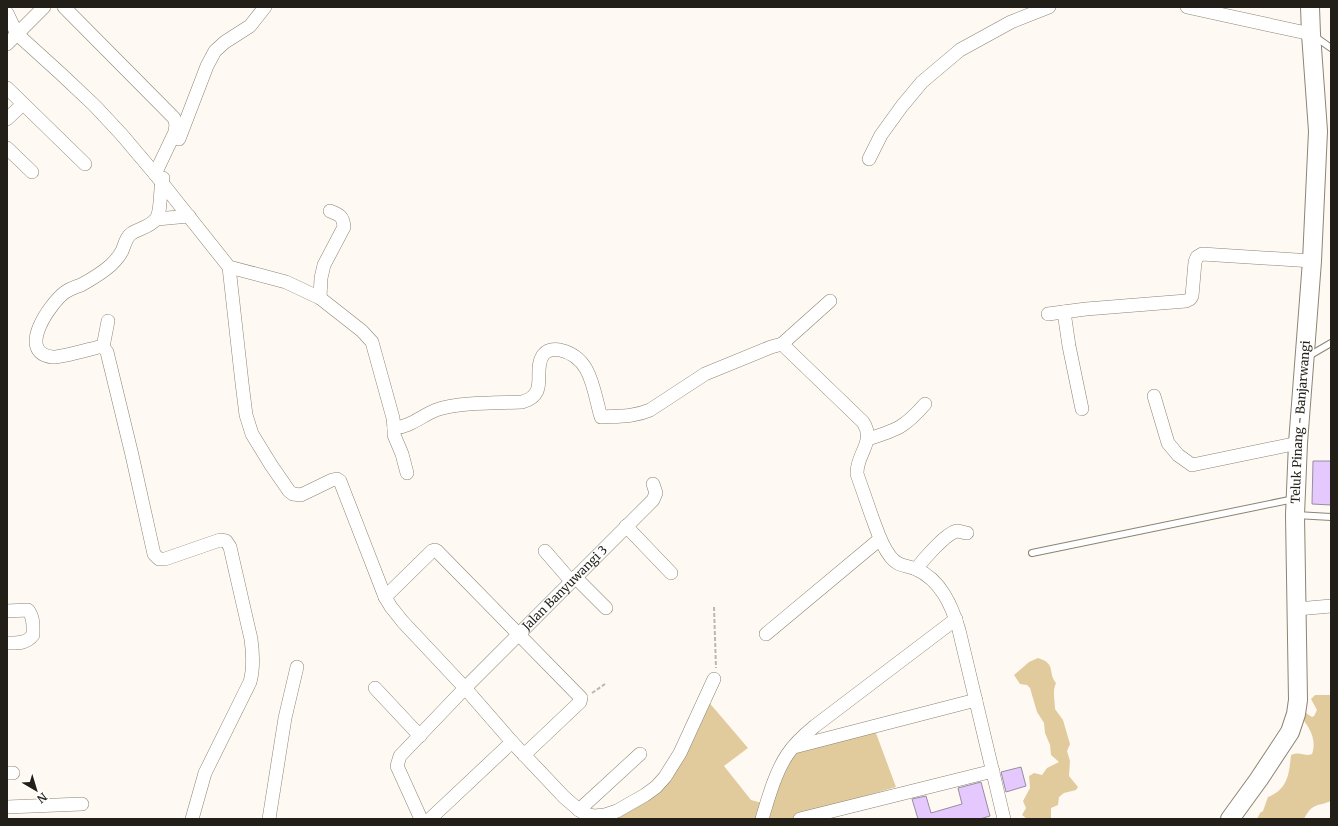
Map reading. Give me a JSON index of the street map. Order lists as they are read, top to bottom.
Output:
{
  "streets": {
    "main road": ["Teluk Pinang - Banjarwangi"],
    "street": ["Jalan Banyuwangi 3"]
  },
  "north": "bottom right"
}
